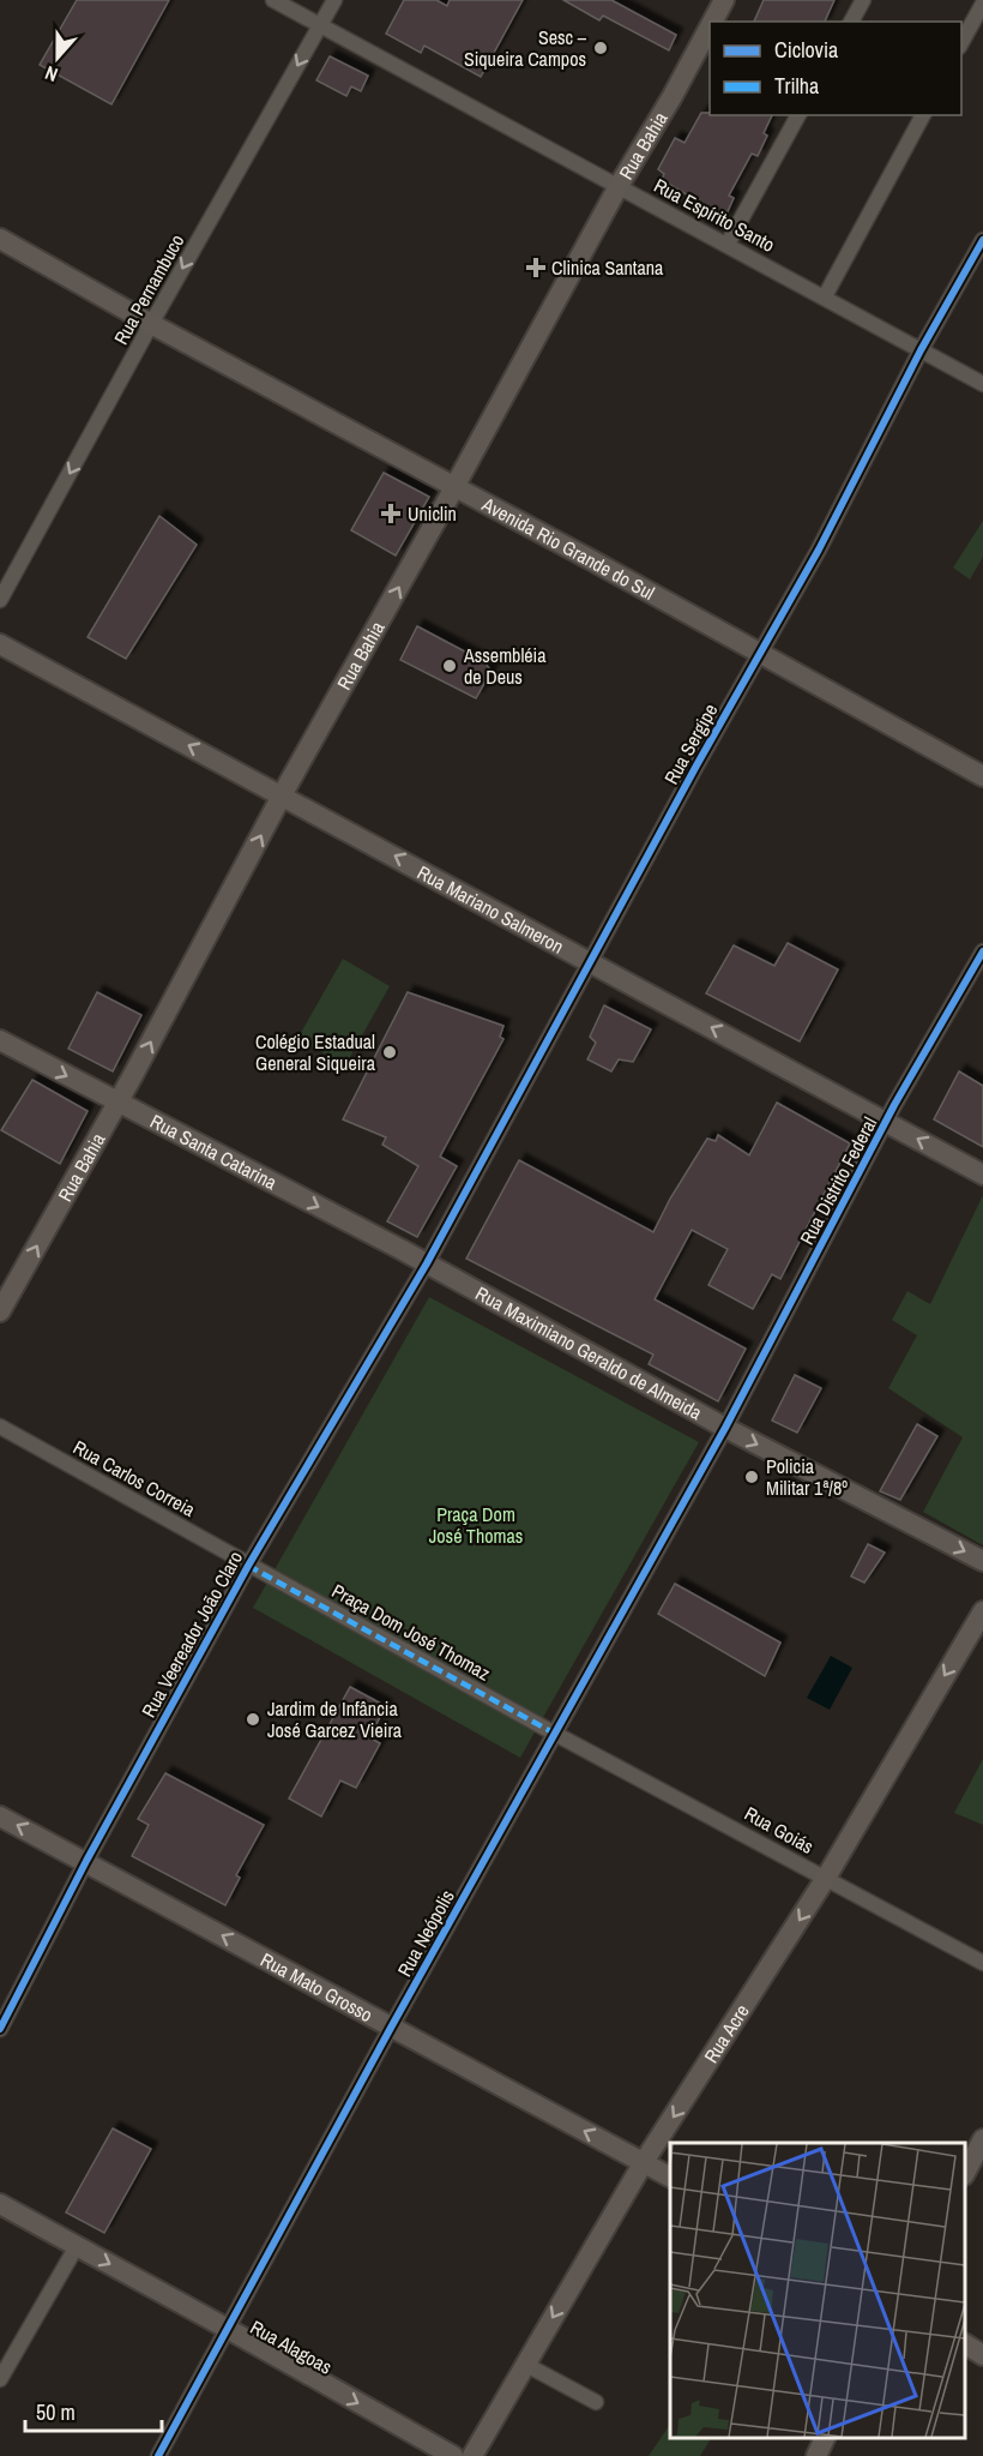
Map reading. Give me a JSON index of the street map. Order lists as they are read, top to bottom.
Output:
{
  "streets": {
    "main road": [
      "Rua Bahia",
      "Avenida Rio Grande do Sul",
      "Rua Mariano Salmeron",
      "Rua Santa Catarina",
      "Rua Maximiano Geraldo de Almeida",
      "Rua Mato Grosso",
      "Rua Acre",
      "Rua Alagoas"
    ],
    "street": [
      "Rua Espírito Santo",
      "Rua Pernambuco",
      "Rua Sergipe",
      "Rua Distrito Federal",
      "Rua Carlos Correia",
      "Praça Dom José Thomaz",
      "Rua Veereador João Claro",
      "Rua Goiás",
      "Rua Neópolis"
    ]
  },
  "crossings": [
    ["Rua Bahia", "Rua Espírito Santo"],
    ["Rua Bahia", "Avenida Rio Grande do Sul"],
    ["Rua Bahia", "Rua Mariano Salmeron"],
    ["Rua Bahia", "Rua Santa Catarina"],
    ["Rua Espírito Santo", "Rua Pernambuco"],
    ["Rua Espírito Santo", "Rua Sergipe"],
    ["Rua Pernambuco", "Avenida Rio Grande do Sul"],
    ["Avenida Rio Grande do Sul", "Rua Sergipe"],
    ["Rua Sergipe", "Rua Mariano Salmeron"],
    ["Rua Sergipe", "Rua Santa Catarina"],
    ["Rua Sergipe", "Rua Maximiano Geraldo de Almeida"],
    ["Rua Sergipe", "Rua Veereador João Claro"],
    ["Rua Mariano Salmeron", "Rua Distrito Federal"],
    ["Rua Santa Catarina", "Rua Maximiano Geraldo de Almeida"],
    ["Rua Santa Catarina", "Rua Veereador João Claro"],
    ["Rua Distrito Federal", "Rua Maximiano Geraldo de Almeida"],
    ["Rua Distrito Federal", "Rua Neópolis"],
    ["Rua Maximiano Geraldo de Almeida", "Rua Veereador João Claro"],
    ["Rua Maximiano Geraldo de Almeida", "Rua Neópolis"],
    ["Rua Carlos Correia", "Praça Dom José Thomaz"],
    ["Rua Carlos Correia", "Rua Veereador João Claro"],
    ["Praça Dom José Thomaz", "Rua Veereador João Claro"],
    ["Praça Dom José Thomaz", "Rua Goiás"],
    ["Praça Dom José Thomaz", "Rua Neópolis"],
    ["Rua Veereador João Claro", "Rua Mato Grosso"],
    ["Rua Goiás", "Rua Neópolis"],
    ["Rua Goiás", "Rua Acre"],
    ["Rua Neópolis", "Rua Mato Grosso"],
    ["Rua Neópolis", "Rua Alagoas"],
    ["Rua Mato Grosso", "Rua Acre"]
  ],
  "one_way": [
    "Rua Bahia",
    "Rua Pernambuco",
    "Rua Mariano Salmeron",
    "Rua Santa Catarina",
    "Rua Maximiano Geraldo de Almeida",
    "Rua Mato Grosso",
    "Rua Acre",
    "Rua Alagoas"
  ],
  "parks": ["Praça Dom José Thomas"],
  "places": {
    "other": [
      "Sesc – Siqueira Campos",
      "Assembléia de Deus",
      "Colégio Estadual General Siqueira",
      "Policia Militar 1ª/8º",
      "Jardim de Infância José Garcez Vieira"
    ],
    "health": ["Clinica Santana", "Uniclin"]
  },
  "legend": ["Ciclovia", "Trilha"],
  "scale_bar": "50 m",
  "north": "bottom"
}
